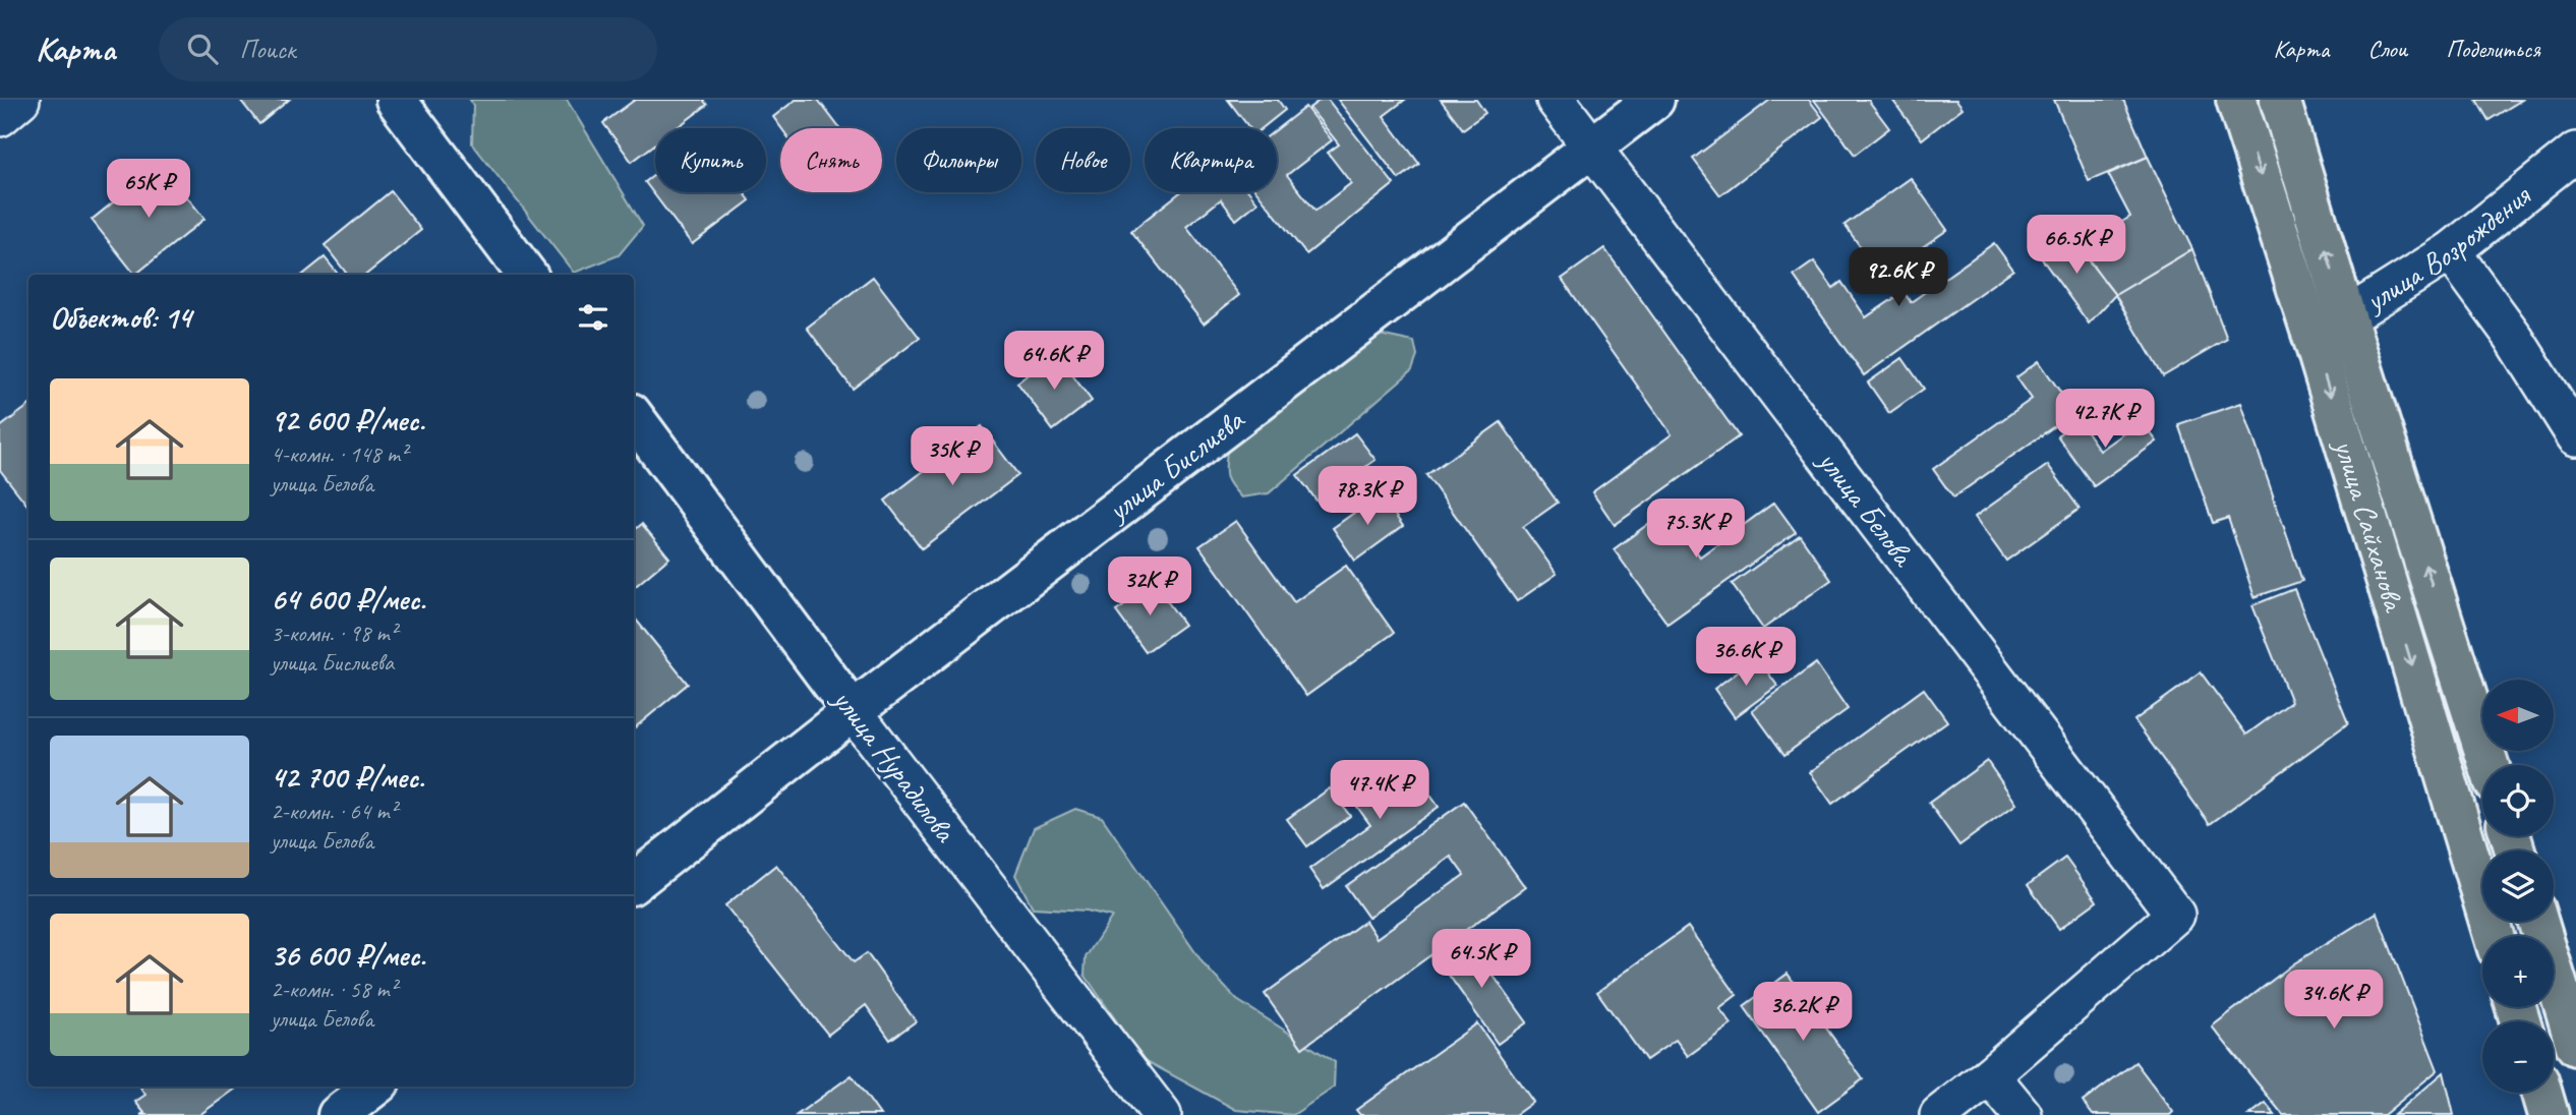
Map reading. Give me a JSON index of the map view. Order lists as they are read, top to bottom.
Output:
{
  "streets": {
    "main road": ["улица Сайханова"],
    "street": [
      "улица Возрождения",
      "улица Бислиева",
      "улица Белова",
      "улица Нурадилова"
    ]
  },
  "crossings": [
    ["улица Возрождения", "улица Сайханова"],
    ["улица Бислиева", "улица Белова"],
    ["улица Бислиева", "улица Нурадилова"]
  ],
  "north": "left",
  "page": {
    "header": "Карта",
    "search": "Поиск",
    "nav": ["Карта", "Слои", "Поделиться"],
    "chip": [
      "Купить",
      "Снять",
      "Фильтры",
      "Новое",
      "Квартира"
    ],
    "price": [
      "65K ₽",
      "66.5K ₽",
      "92.6K ₽",
      "64.6K ₽",
      "42.7K ₽",
      "35K ₽",
      "78.3K ₽",
      "75.3K ₽",
      "32K ₽",
      "36.6K ₽",
      "47.4K ₽",
      "64.5K ₽",
      "34.6K ₽",
      "36.2K ₽"
    ],
    "heading": "Объектов: 14",
    "list": [
      {
        "name": "92 600 ₽/мес.",
        "note": "4-комн. · 148 m² · улица Белова"
      },
      {
        "name": "64 600 ₽/мес.",
        "note": "3-комн. · 98 m² · улица Бислиева"
      },
      {
        "name": "42 700 ₽/мес.",
        "note": "2-комн. · 64 m² · улица Белова"
      },
      {
        "name": "36 600 ₽/мес.",
        "note": "2-комн. · 58 m² · улица Белова"
      }
    ],
    "map_buttons": ["+", "−"]
  }
}
